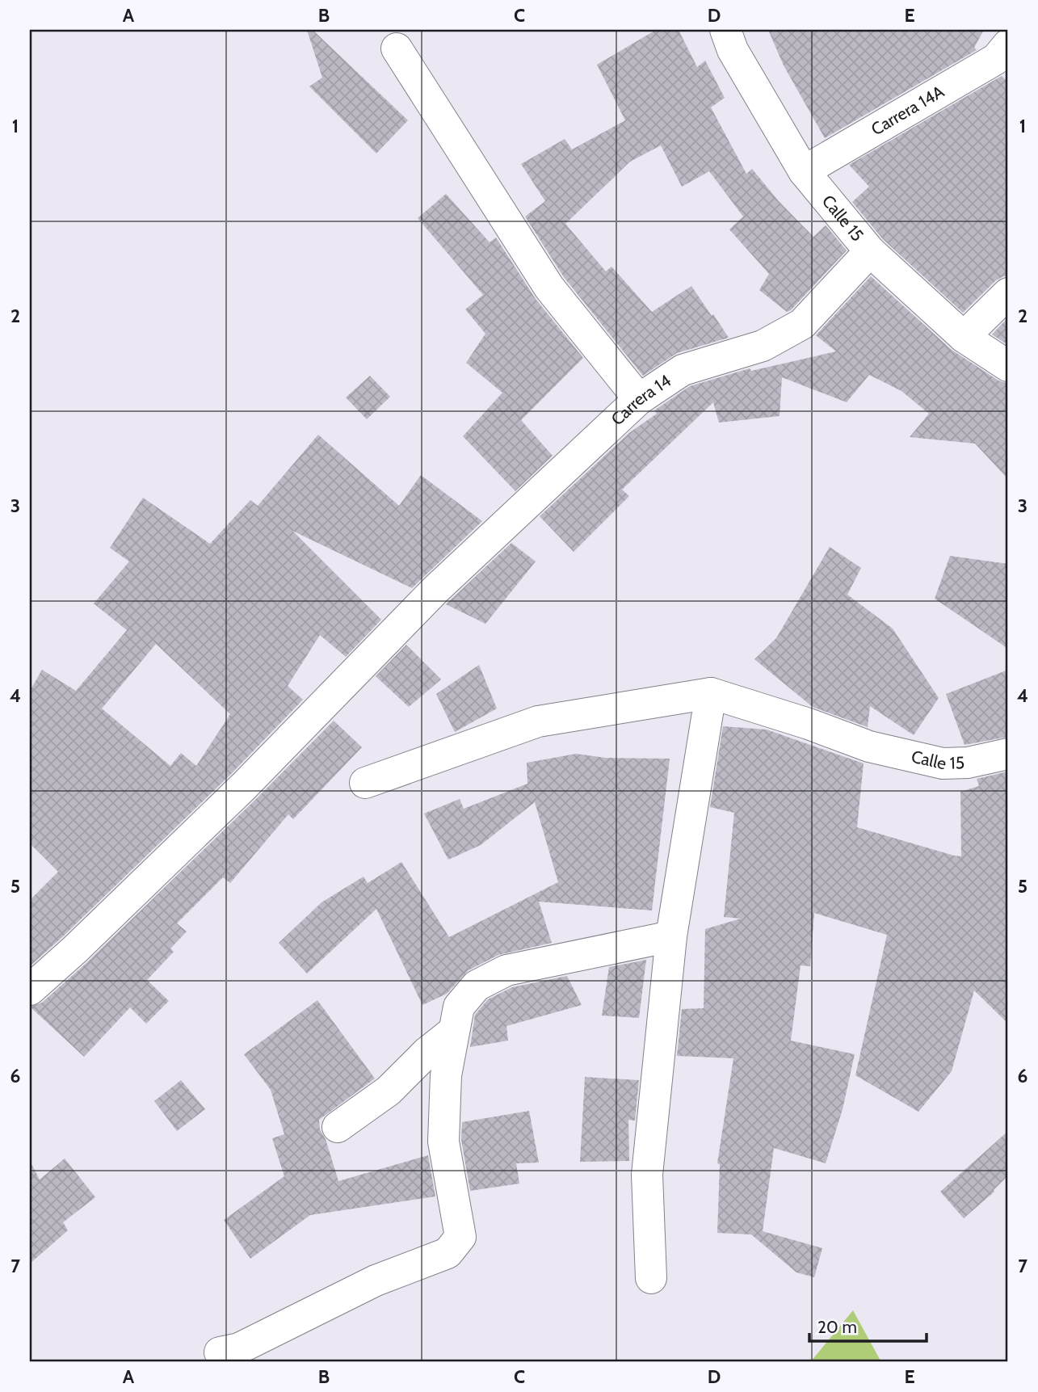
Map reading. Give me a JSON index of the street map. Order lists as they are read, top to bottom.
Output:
{
  "streets": {
    "street": ["Carrera 14A", "Calle 15", "Carrera 14"]
  },
  "crossings": [
    ["Carrera 14A", "Calle 15"],
    ["Calle 15", "Carrera 14"]
  ],
  "scale_bar": "20 m",
  "grid": {
    "columns": [
      "A",
      "B",
      "C",
      "D",
      "E"
    ],
    "rows": [
      "1",
      "2",
      "3",
      "4",
      "5",
      "6",
      "7"
    ]
  }
}
